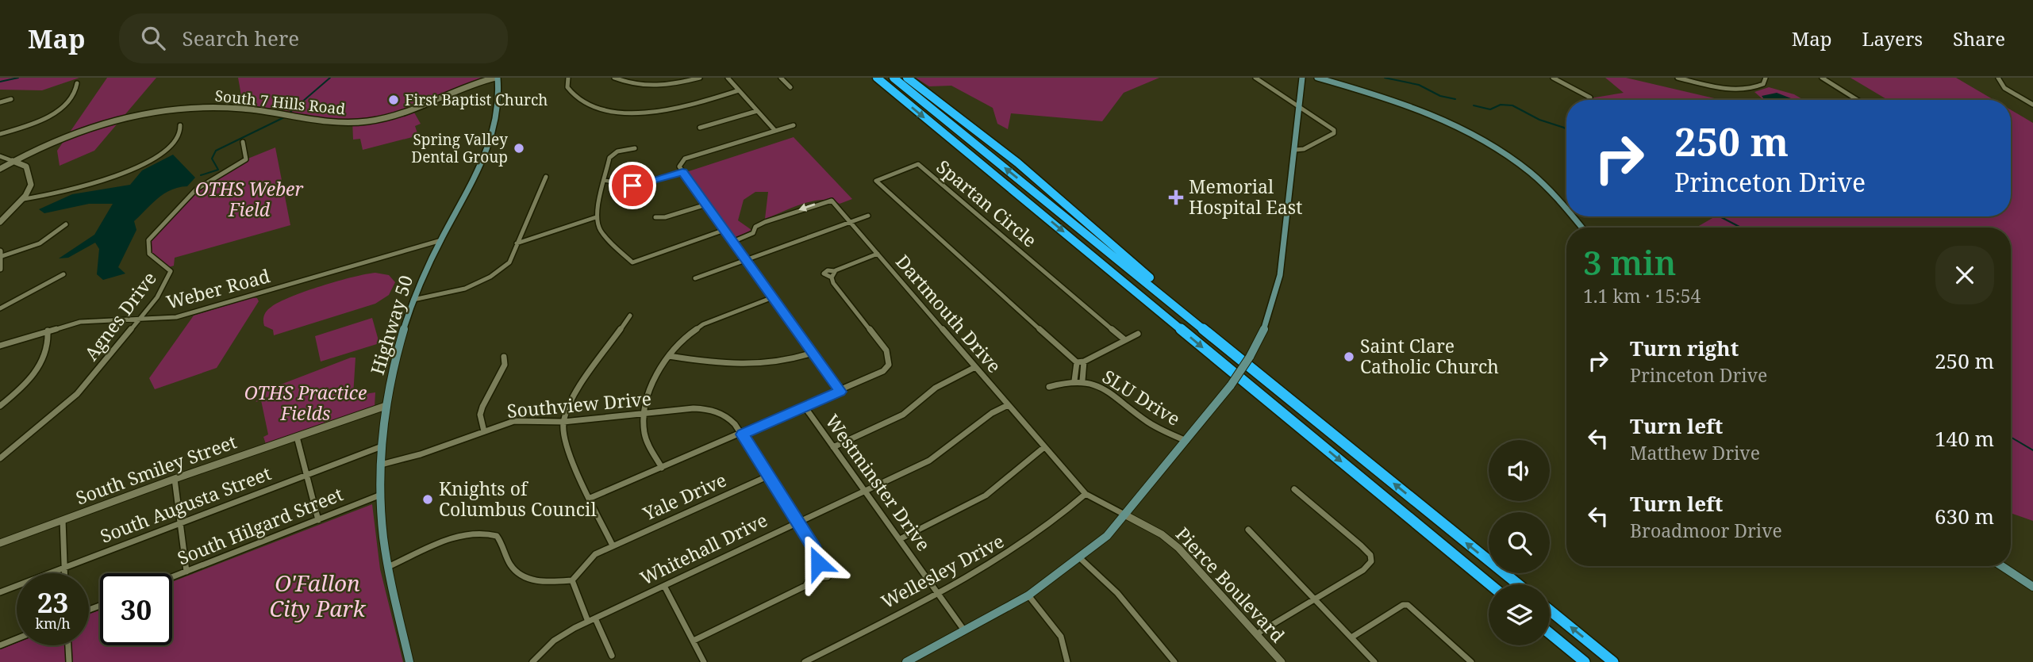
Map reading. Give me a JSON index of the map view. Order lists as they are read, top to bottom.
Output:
{
  "streets": {
    "main road": ["Highway 50"],
    "street": [
      "South 7 Hills Road",
      "Spartan Circle",
      "Weber Road",
      "Dartmouth Drive",
      "Agnes Drive",
      "SLU Drive",
      "Southview Drive",
      "South Smiley Street",
      "Westminster Drive",
      "Yale Drive",
      "South Augusta Street",
      "South Hilgard Street",
      "Whitehall Drive",
      "Wellesley Drive",
      "Pierce Boulevard"
    ]
  },
  "crossings": [
    ["South 7 Hills Road", "Highway 50"],
    ["Weber Road", "Agnes Drive"],
    ["Weber Road", "Highway 50"],
    ["Dartmouth Drive", "Whitehall Drive"],
    ["Dartmouth Drive", "Wellesley Drive"],
    ["Dartmouth Drive", "Pierce Boulevard"],
    ["Highway 50", "Southview Drive"],
    ["Highway 50", "South Smiley Street"],
    ["Highway 50", "South Augusta Street"],
    ["Highway 50", "South Hilgard Street"],
    ["Southview Drive", "Yale Drive"],
    ["Southview Drive", "Whitehall Drive"],
    ["Westminster Drive", "Whitehall Drive"],
    ["Westminster Drive", "Wellesley Drive"]
  ],
  "parks": ["OTHS Weber Field", "OTHS Practice Fields", "O'Fallon City Park"],
  "places": {
    "other": [
      "First Baptist Church",
      "Spring Valley Dental Group",
      "Saint Clare Catholic Church",
      "Knights of Columbus Council"
    ],
    "health": ["Memorial Hospital East"]
  },
  "page": {
    "header": "Map",
    "search": "Search here",
    "nav": ["Map", "Layers", "Share"],
    "turn": ["250 m", "Princeton Drive"],
    "heading": ["3 min", "1.1 km · 15:54"],
    "list": [
      {
        "name": "Turn right",
        "note": "Princeton Drive",
        "value": "250 m"
      },
      {
        "name": "Turn left",
        "note": "Matthew Drive",
        "value": "140 m"
      },
      {
        "name": "Turn left",
        "note": "Broadmoor Drive",
        "value": "630 m"
      }
    ],
    "speed": "23 km/h",
    "limit": "30"
  }
}
